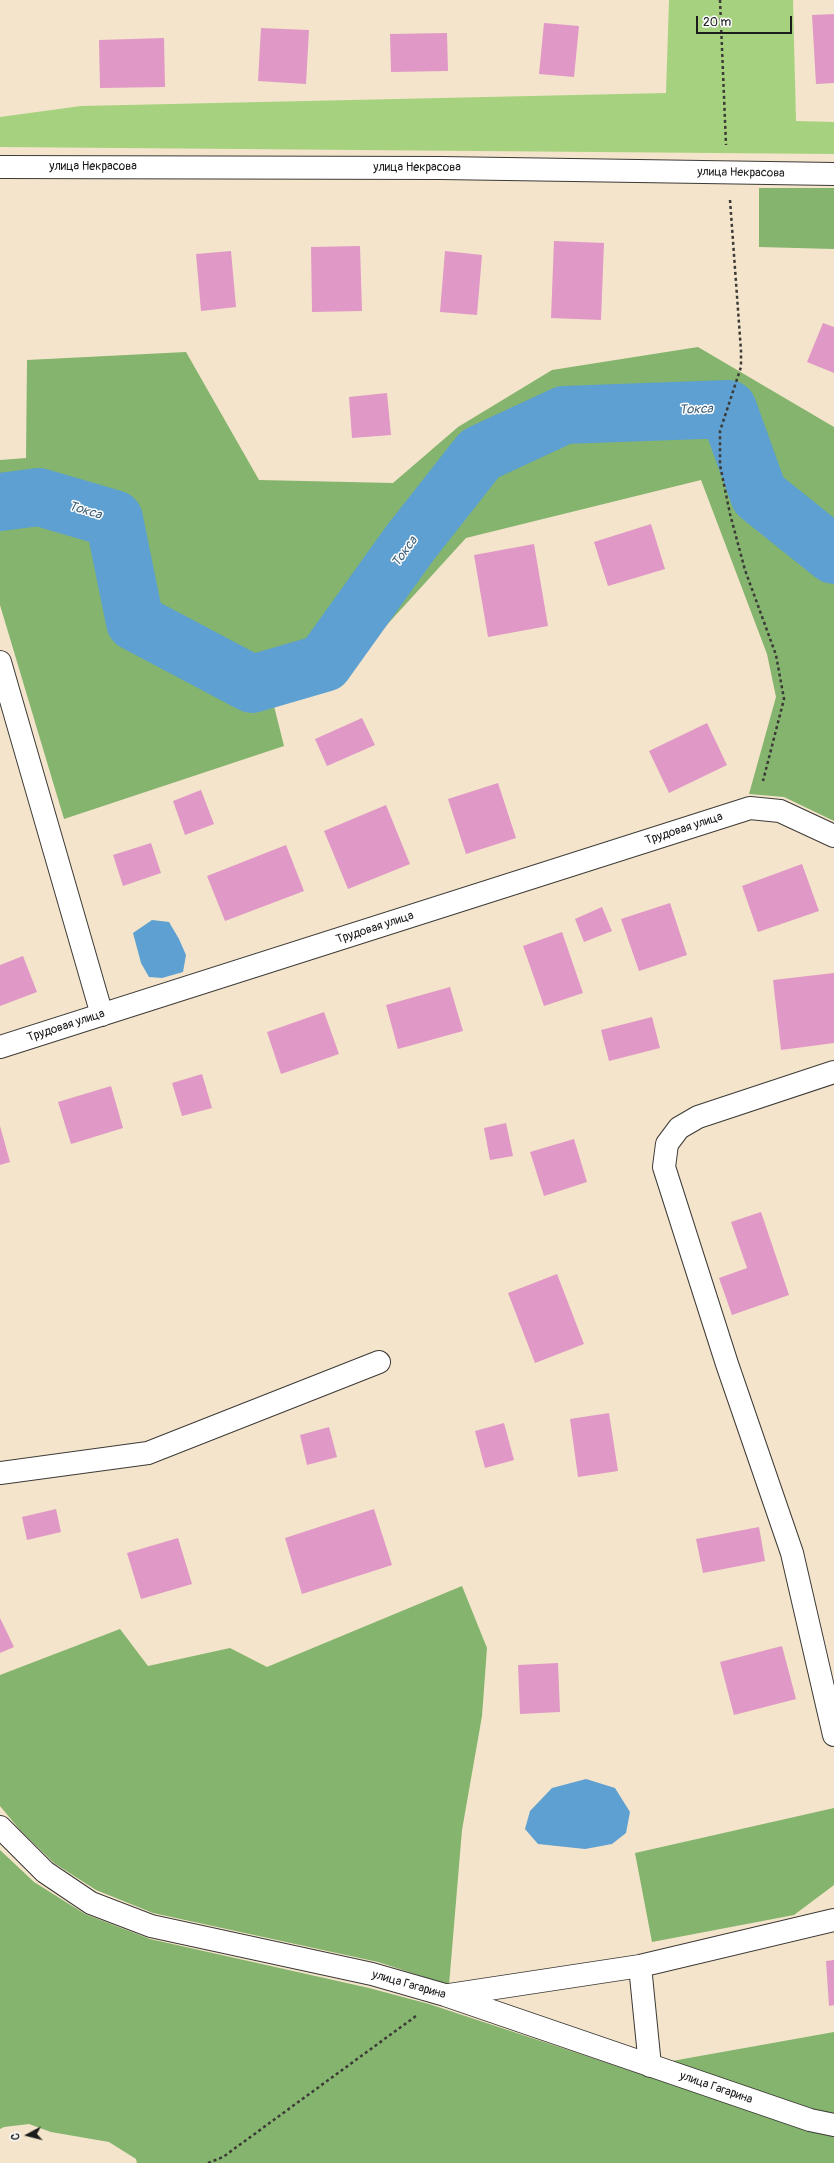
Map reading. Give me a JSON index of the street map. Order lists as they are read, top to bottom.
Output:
{
  "streets": {
    "street": ["улица Некрасова", "Трудовая улица", "улица Гагарина"]
  },
  "water": ["Токса"],
  "scale_bar": "20 m",
  "north": "left"
}
